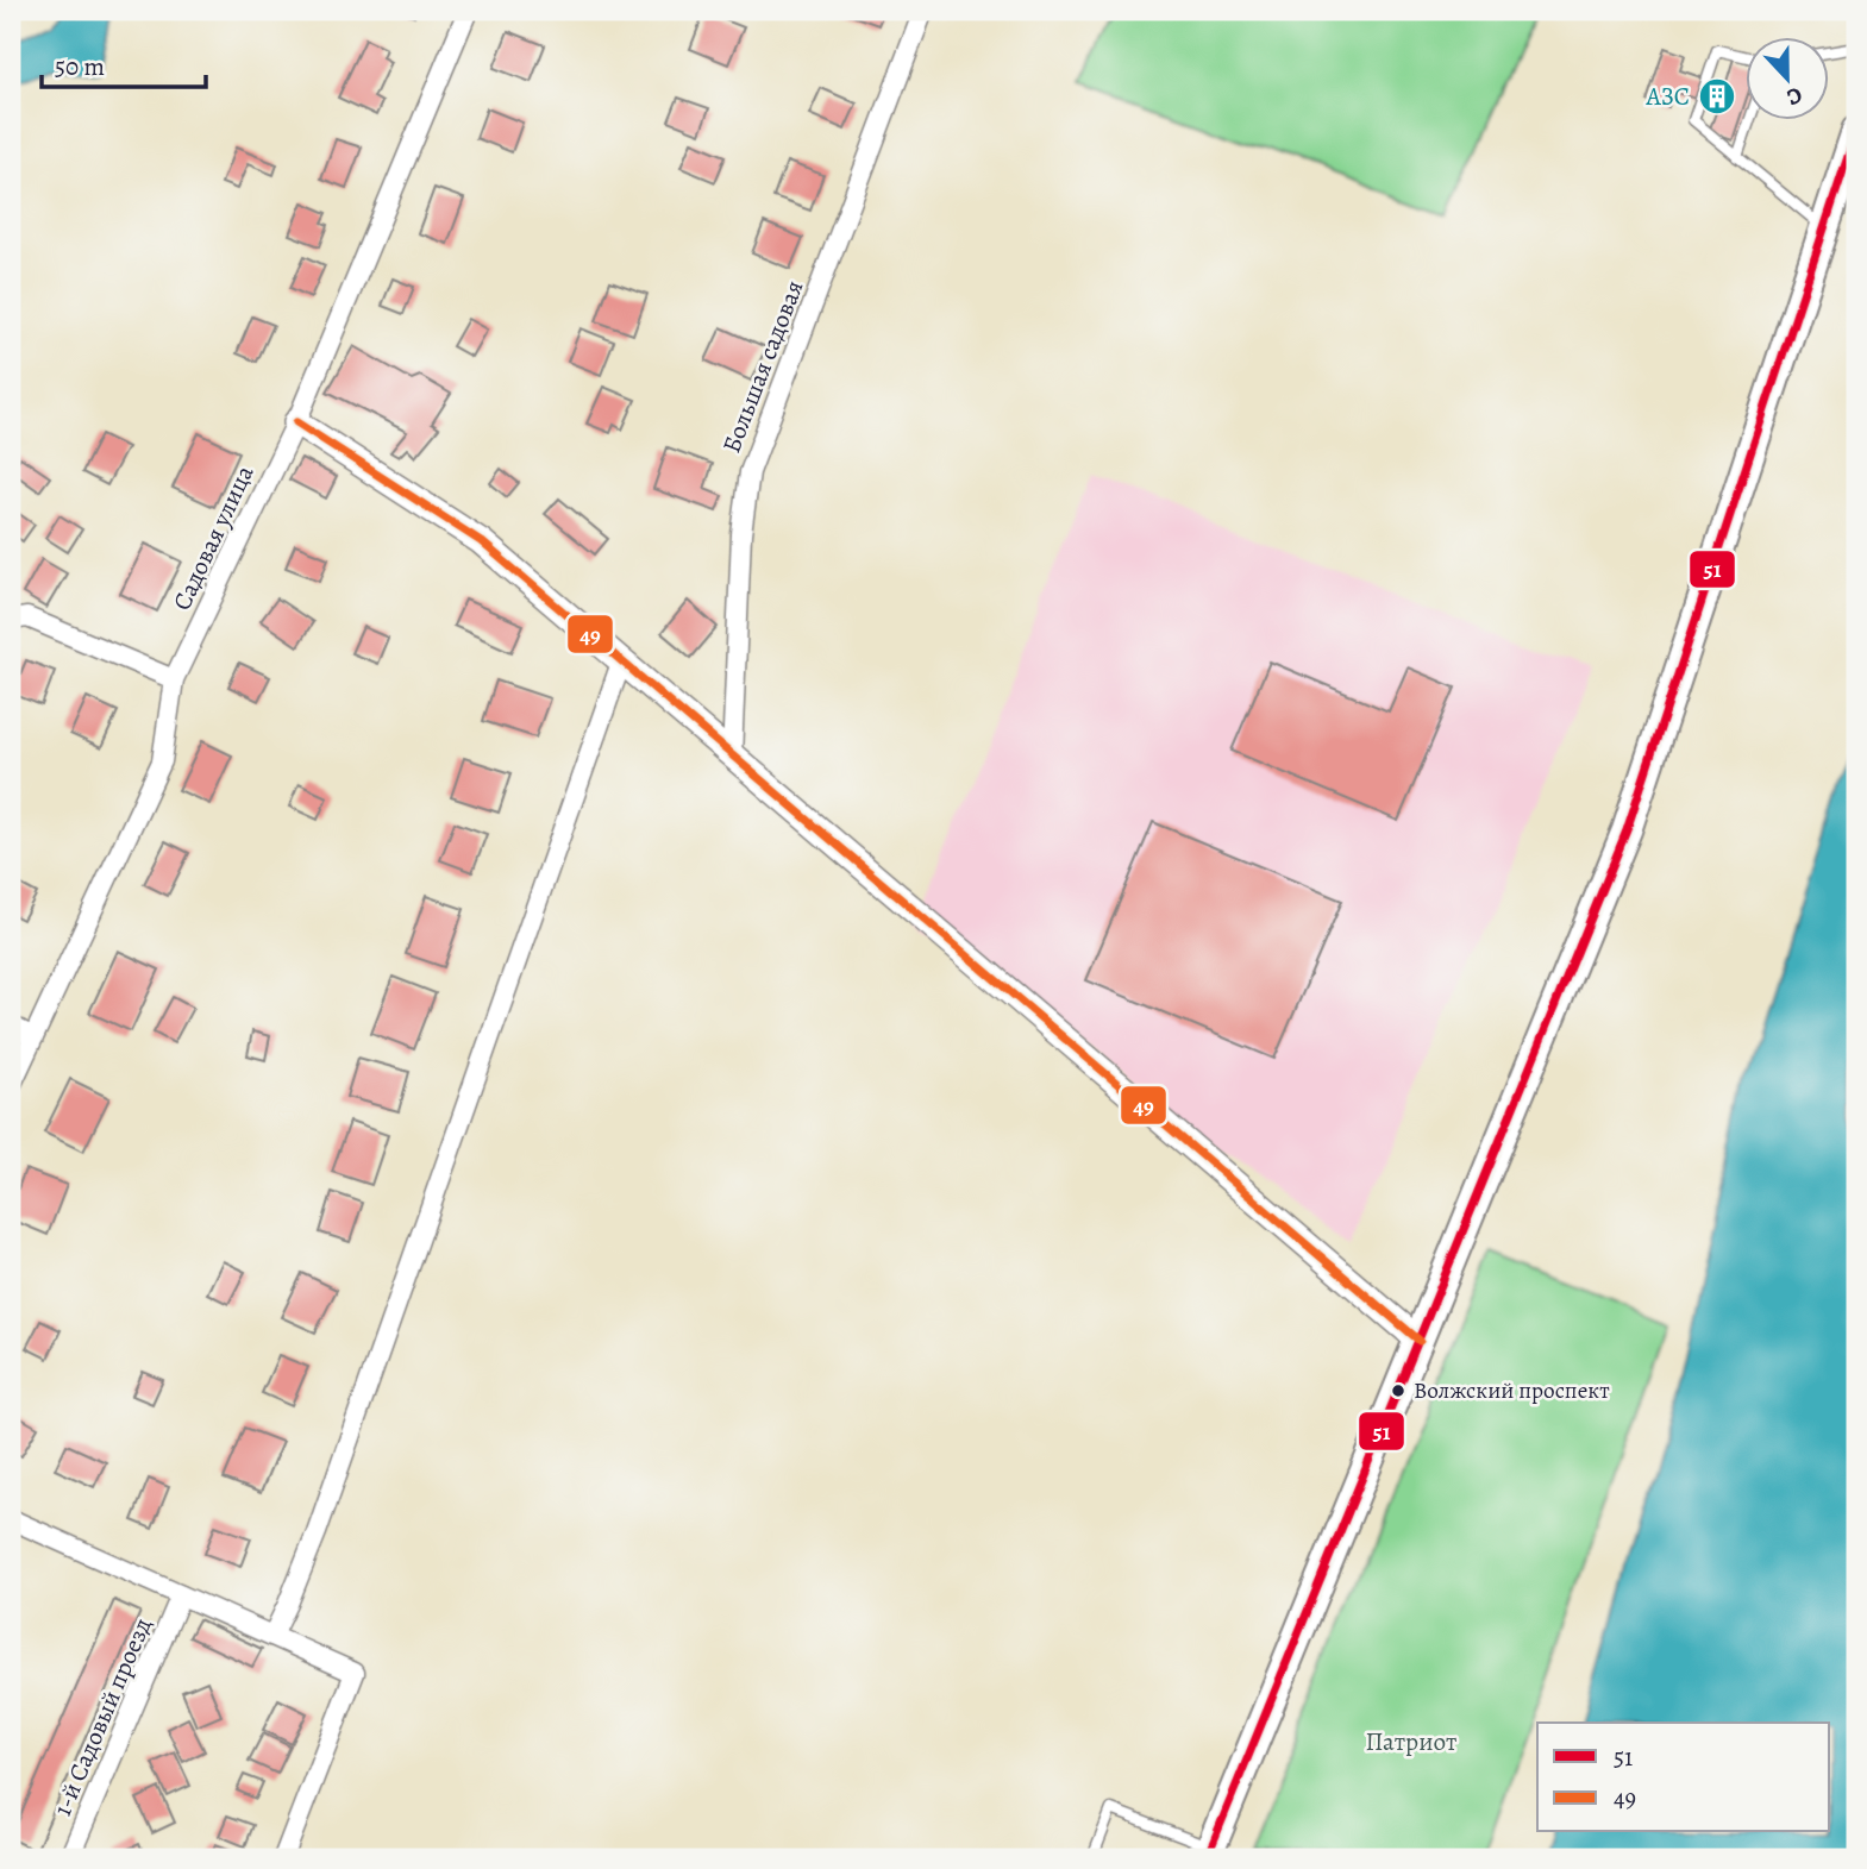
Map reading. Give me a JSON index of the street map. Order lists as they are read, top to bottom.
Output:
{
  "streets": {
    "street": ["Большая садовая", "Садовая улица", "1-й Садовый проезд"]
  },
  "parks": ["Патриот"],
  "places": {
    "building": ["АЗС"],
    "other": ["Волжский проспект"]
  },
  "lines": ["transit line 51", "transit line 49"],
  "legend": ["51", "49"],
  "scale_bar": "50 m",
  "north": "bottom"
}
